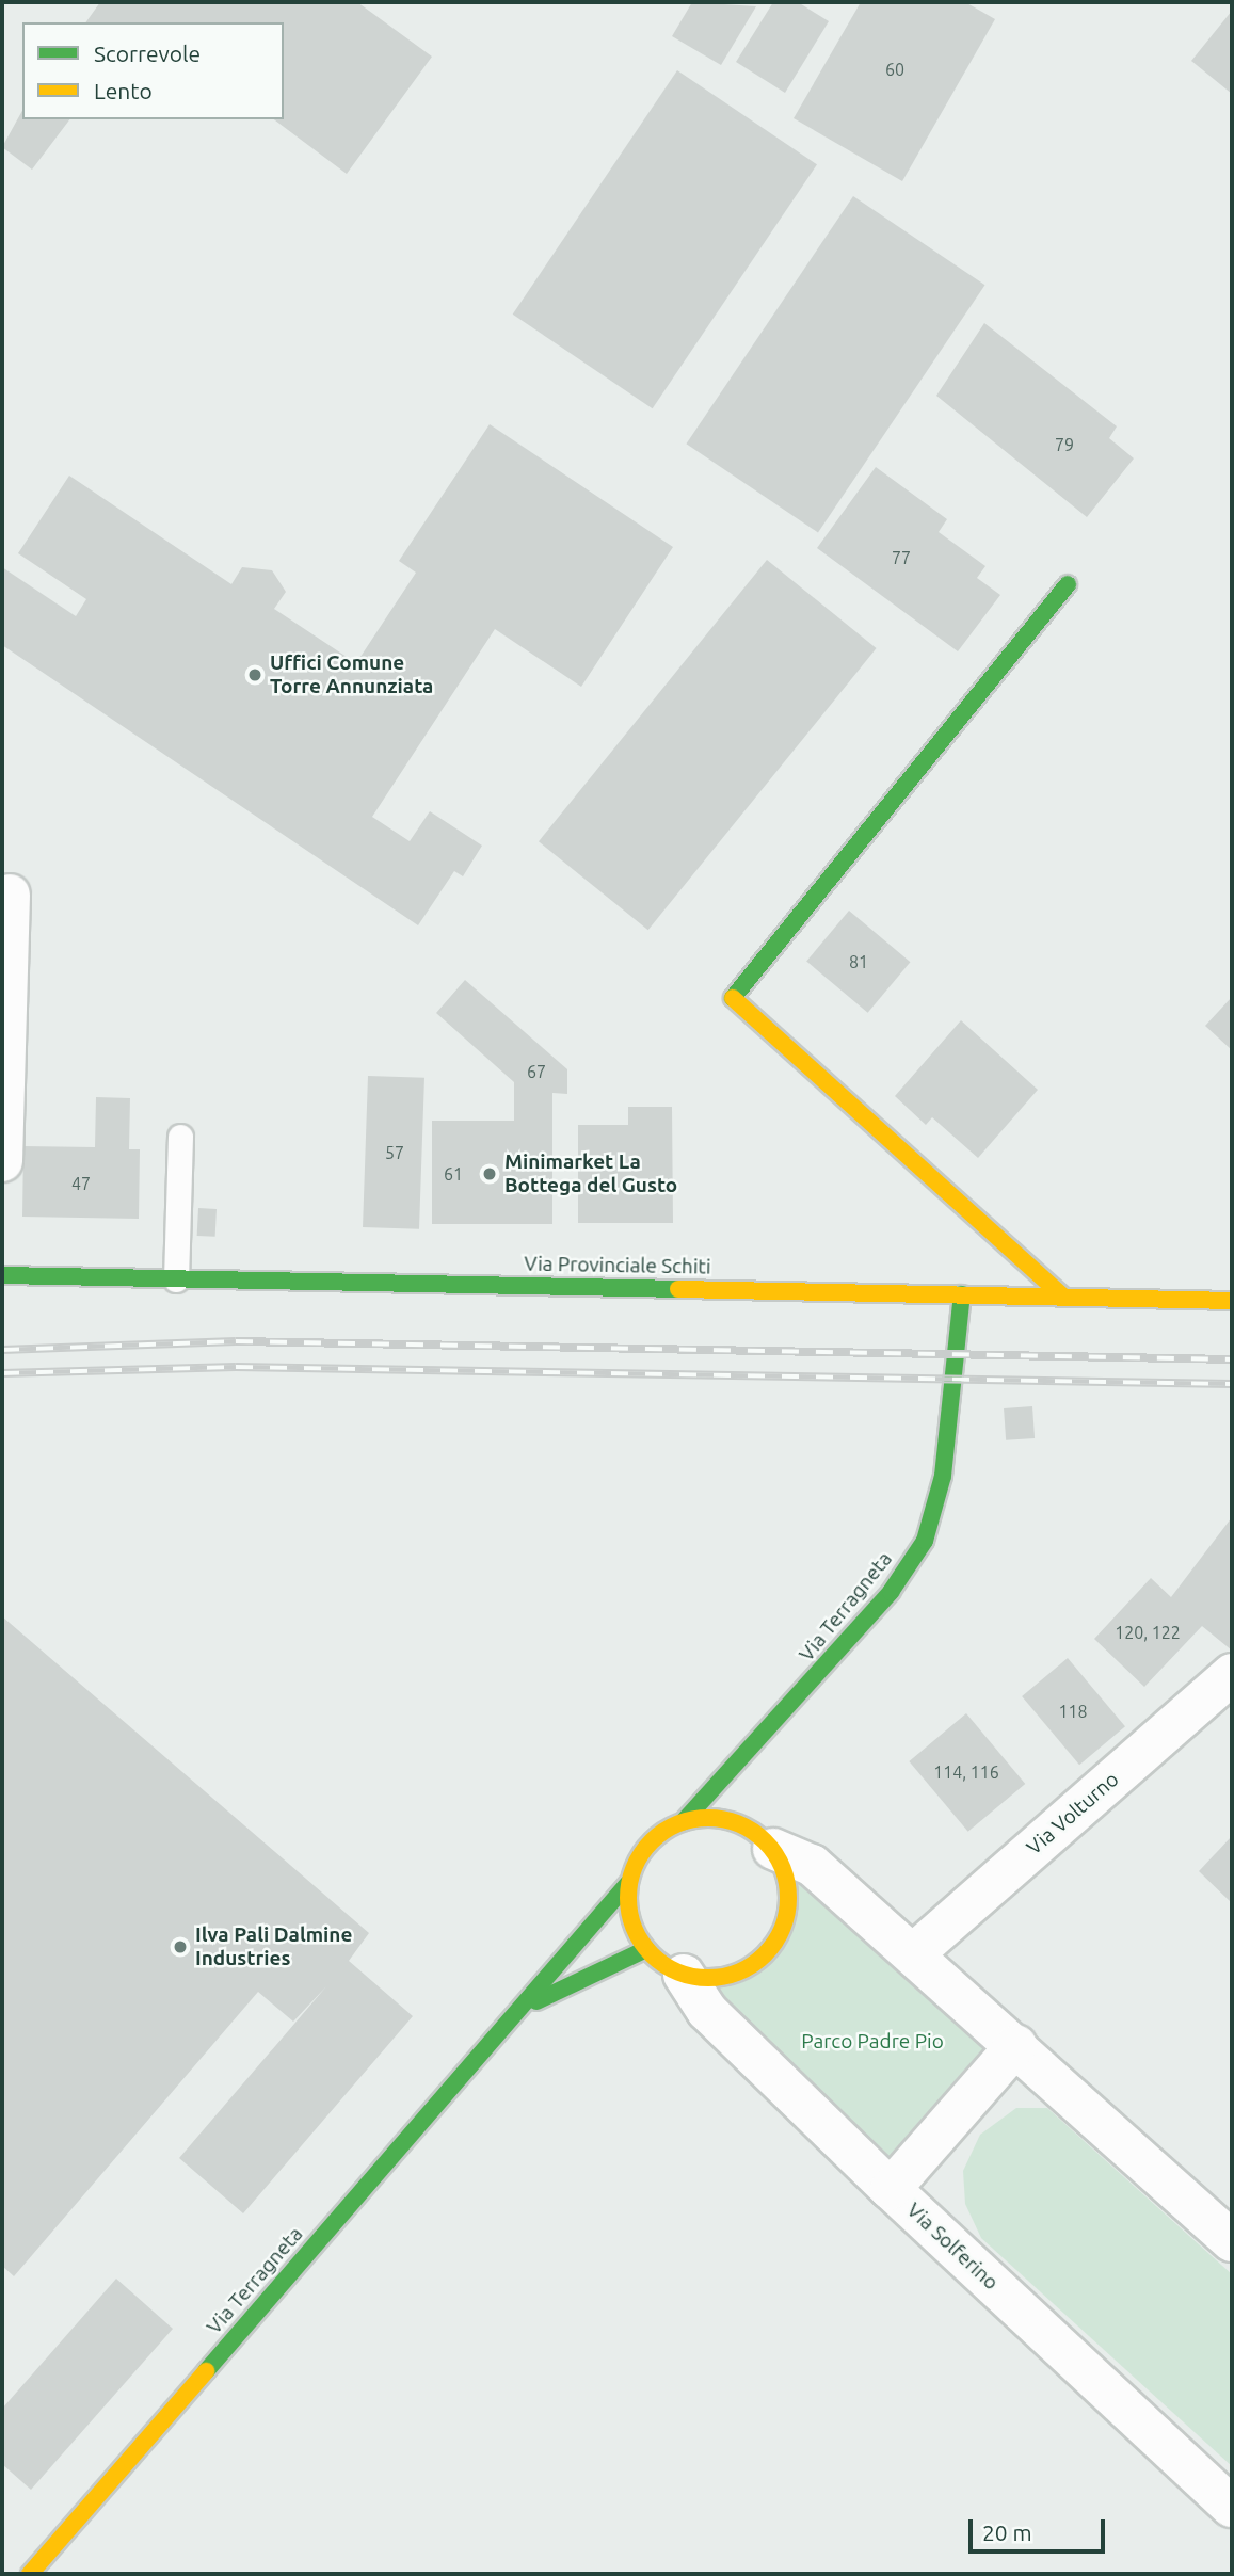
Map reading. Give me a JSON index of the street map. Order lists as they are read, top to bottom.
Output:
{
  "streets": {
    "street": [
      "Via Provinciale Schiti",
      "Via Terragneta",
      "Via Volturno",
      "Via Solferino"
    ]
  },
  "crossings": [
    ["Via Provinciale Schiti", "Via Terragneta"],
    ["Via Terragneta", "Via Solferino"]
  ],
  "parks": ["Parco Padre Pio"],
  "places": ["Uffici Comune Torre Annunziata", "Minimarket La Bottega del Gusto", "Ilva Pali Dalmine Industries"],
  "house_numbers": [
    "60",
    "79",
    "77",
    "81",
    "67",
    "57",
    "61",
    "47",
    "120, 122",
    "118",
    "114, 116"
  ],
  "legend": ["Scorrevole", "Lento"],
  "scale_bar": "20 m"
}
